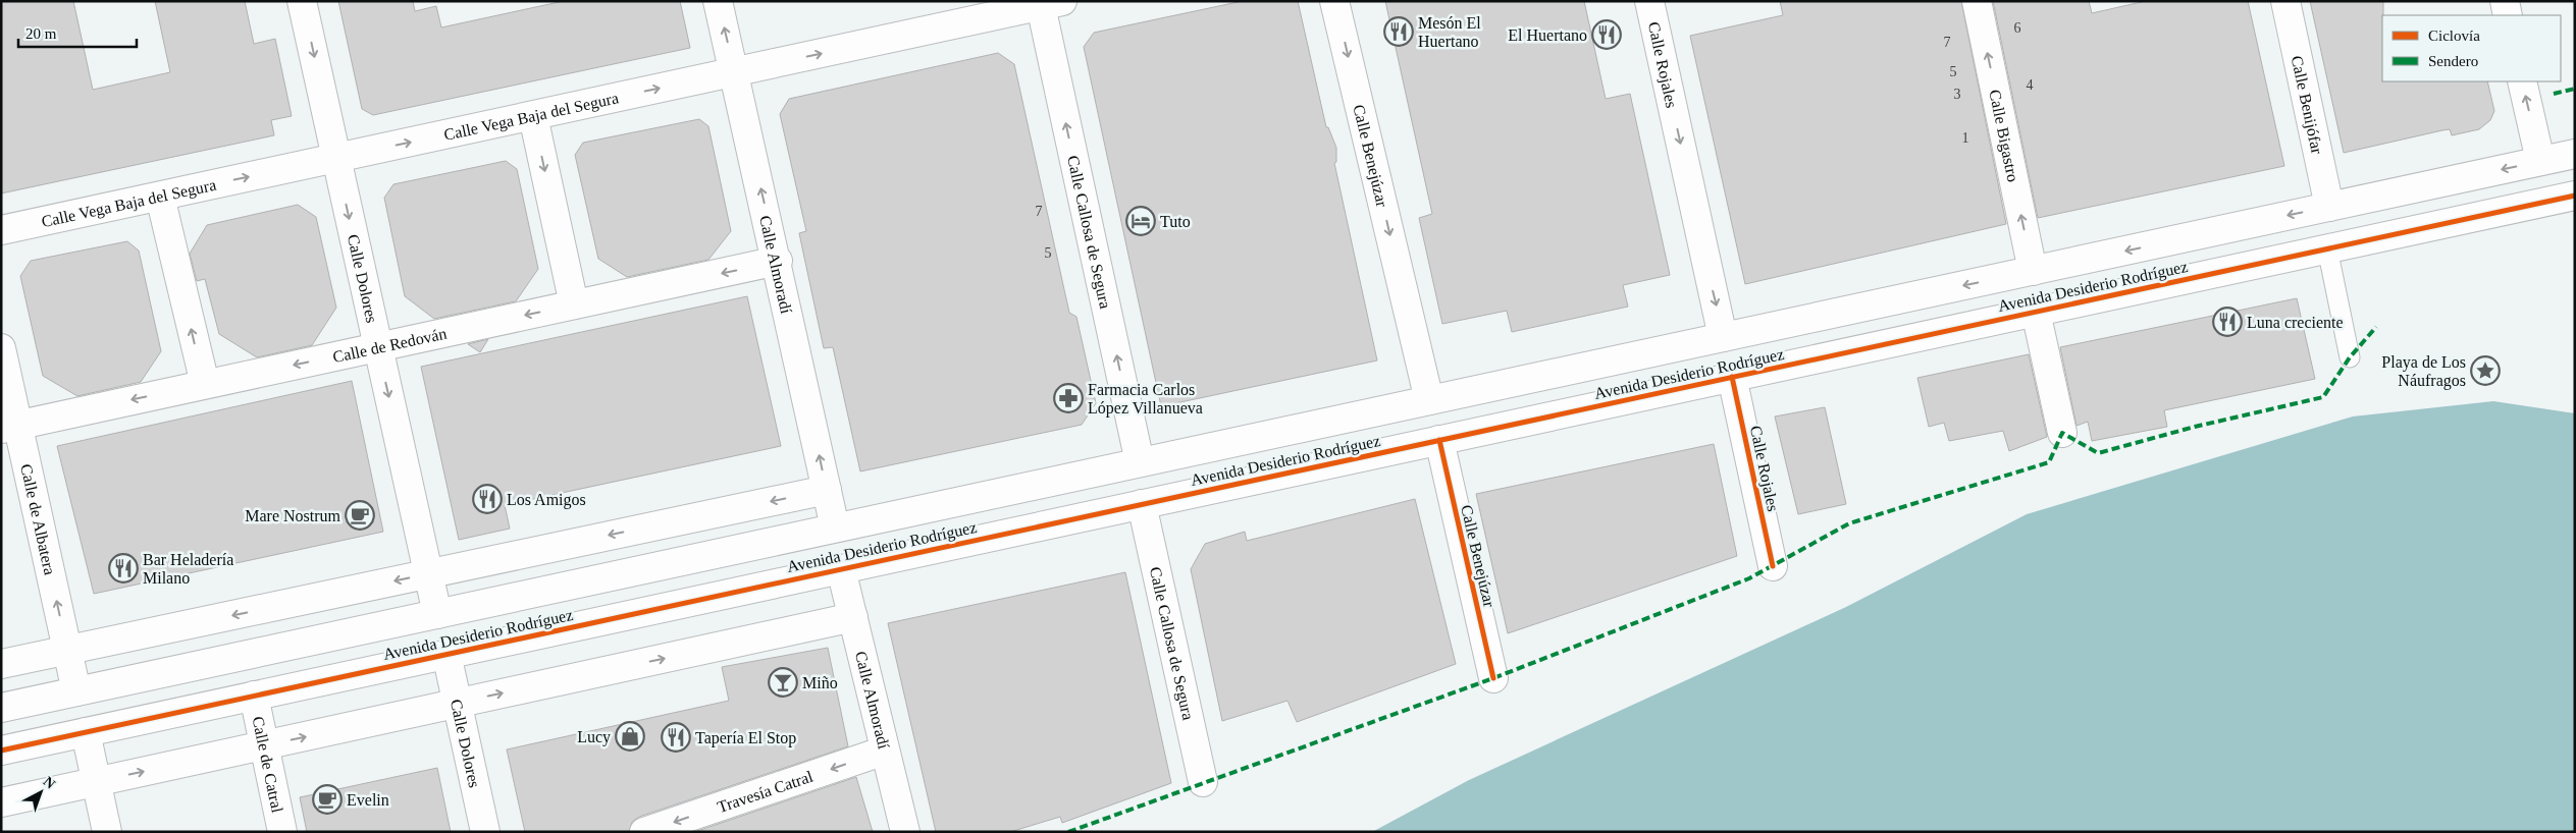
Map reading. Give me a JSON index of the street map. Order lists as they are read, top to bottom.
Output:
{
  "streets": {
    "street": [
      "Calle Rojales",
      "Calle Benijófar",
      "Calle Vega Baja del Segura",
      "Calle Bigastro",
      "Calle Benejúzar",
      "Calle Callosa de Segura",
      "Calle Almoradí",
      "Calle Dolores",
      "Avenida Desiderio Rodríguez",
      "Calle de Redován",
      "Calle de Albatera",
      "Calle de Catral",
      "Travesía Catral"
    ]
  },
  "crossings": [
    ["Calle Rojales", "Avenida Desiderio Rodríguez"],
    ["Calle Benijófar", "Avenida Desiderio Rodríguez"],
    ["Calle Vega Baja del Segura", "Calle Callosa de Segura"],
    ["Calle Vega Baja del Segura", "Calle Almoradí"],
    ["Calle Vega Baja del Segura", "Calle Dolores"],
    ["Calle Bigastro", "Avenida Desiderio Rodríguez"],
    ["Calle Benejúzar", "Avenida Desiderio Rodríguez"],
    ["Calle Callosa de Segura", "Avenida Desiderio Rodríguez"],
    ["Calle Almoradí", "Avenida Desiderio Rodríguez"],
    ["Calle Almoradí", "Calle de Redován"],
    ["Calle Almoradí", "Travesía Catral"],
    ["Calle Dolores", "Avenida Desiderio Rodríguez"],
    ["Calle Dolores", "Calle de Redován"],
    ["Avenida Desiderio Rodríguez", "Calle de Albatera"],
    ["Avenida Desiderio Rodríguez", "Calle de Catral"],
    ["Calle de Redován", "Calle de Albatera"]
  ],
  "one_way": [
    "Calle Rojales",
    "Calle Vega Baja del Segura",
    "Calle Bigastro",
    "Calle Benejúzar",
    "Calle Callosa de Segura",
    "Calle de Albatera"
  ],
  "places": {
    "restaurant": [
      "Mesón El Huertano",
      "El Huertano",
      "Luna creciente",
      "Los Amigos",
      "Bar Heladería Milano",
      "Tapería El Stop"
    ],
    "hotel": ["Tuto"],
    "place": ["Playa de Los Náufragos"],
    "pharmacy": ["Farmacia Carlos López Villanueva"],
    "cafe": ["Mare Nostrum", "Evelin"],
    "bar": ["Miño"],
    "shop": ["Lucy"]
  },
  "house_numbers": [
    "6",
    "7",
    "5",
    "4",
    "3",
    "1",
    "7",
    "5"
  ],
  "legend": ["Ciclovía", "Sendero"],
  "scale_bar": "20 m",
  "north": "top right"
}
